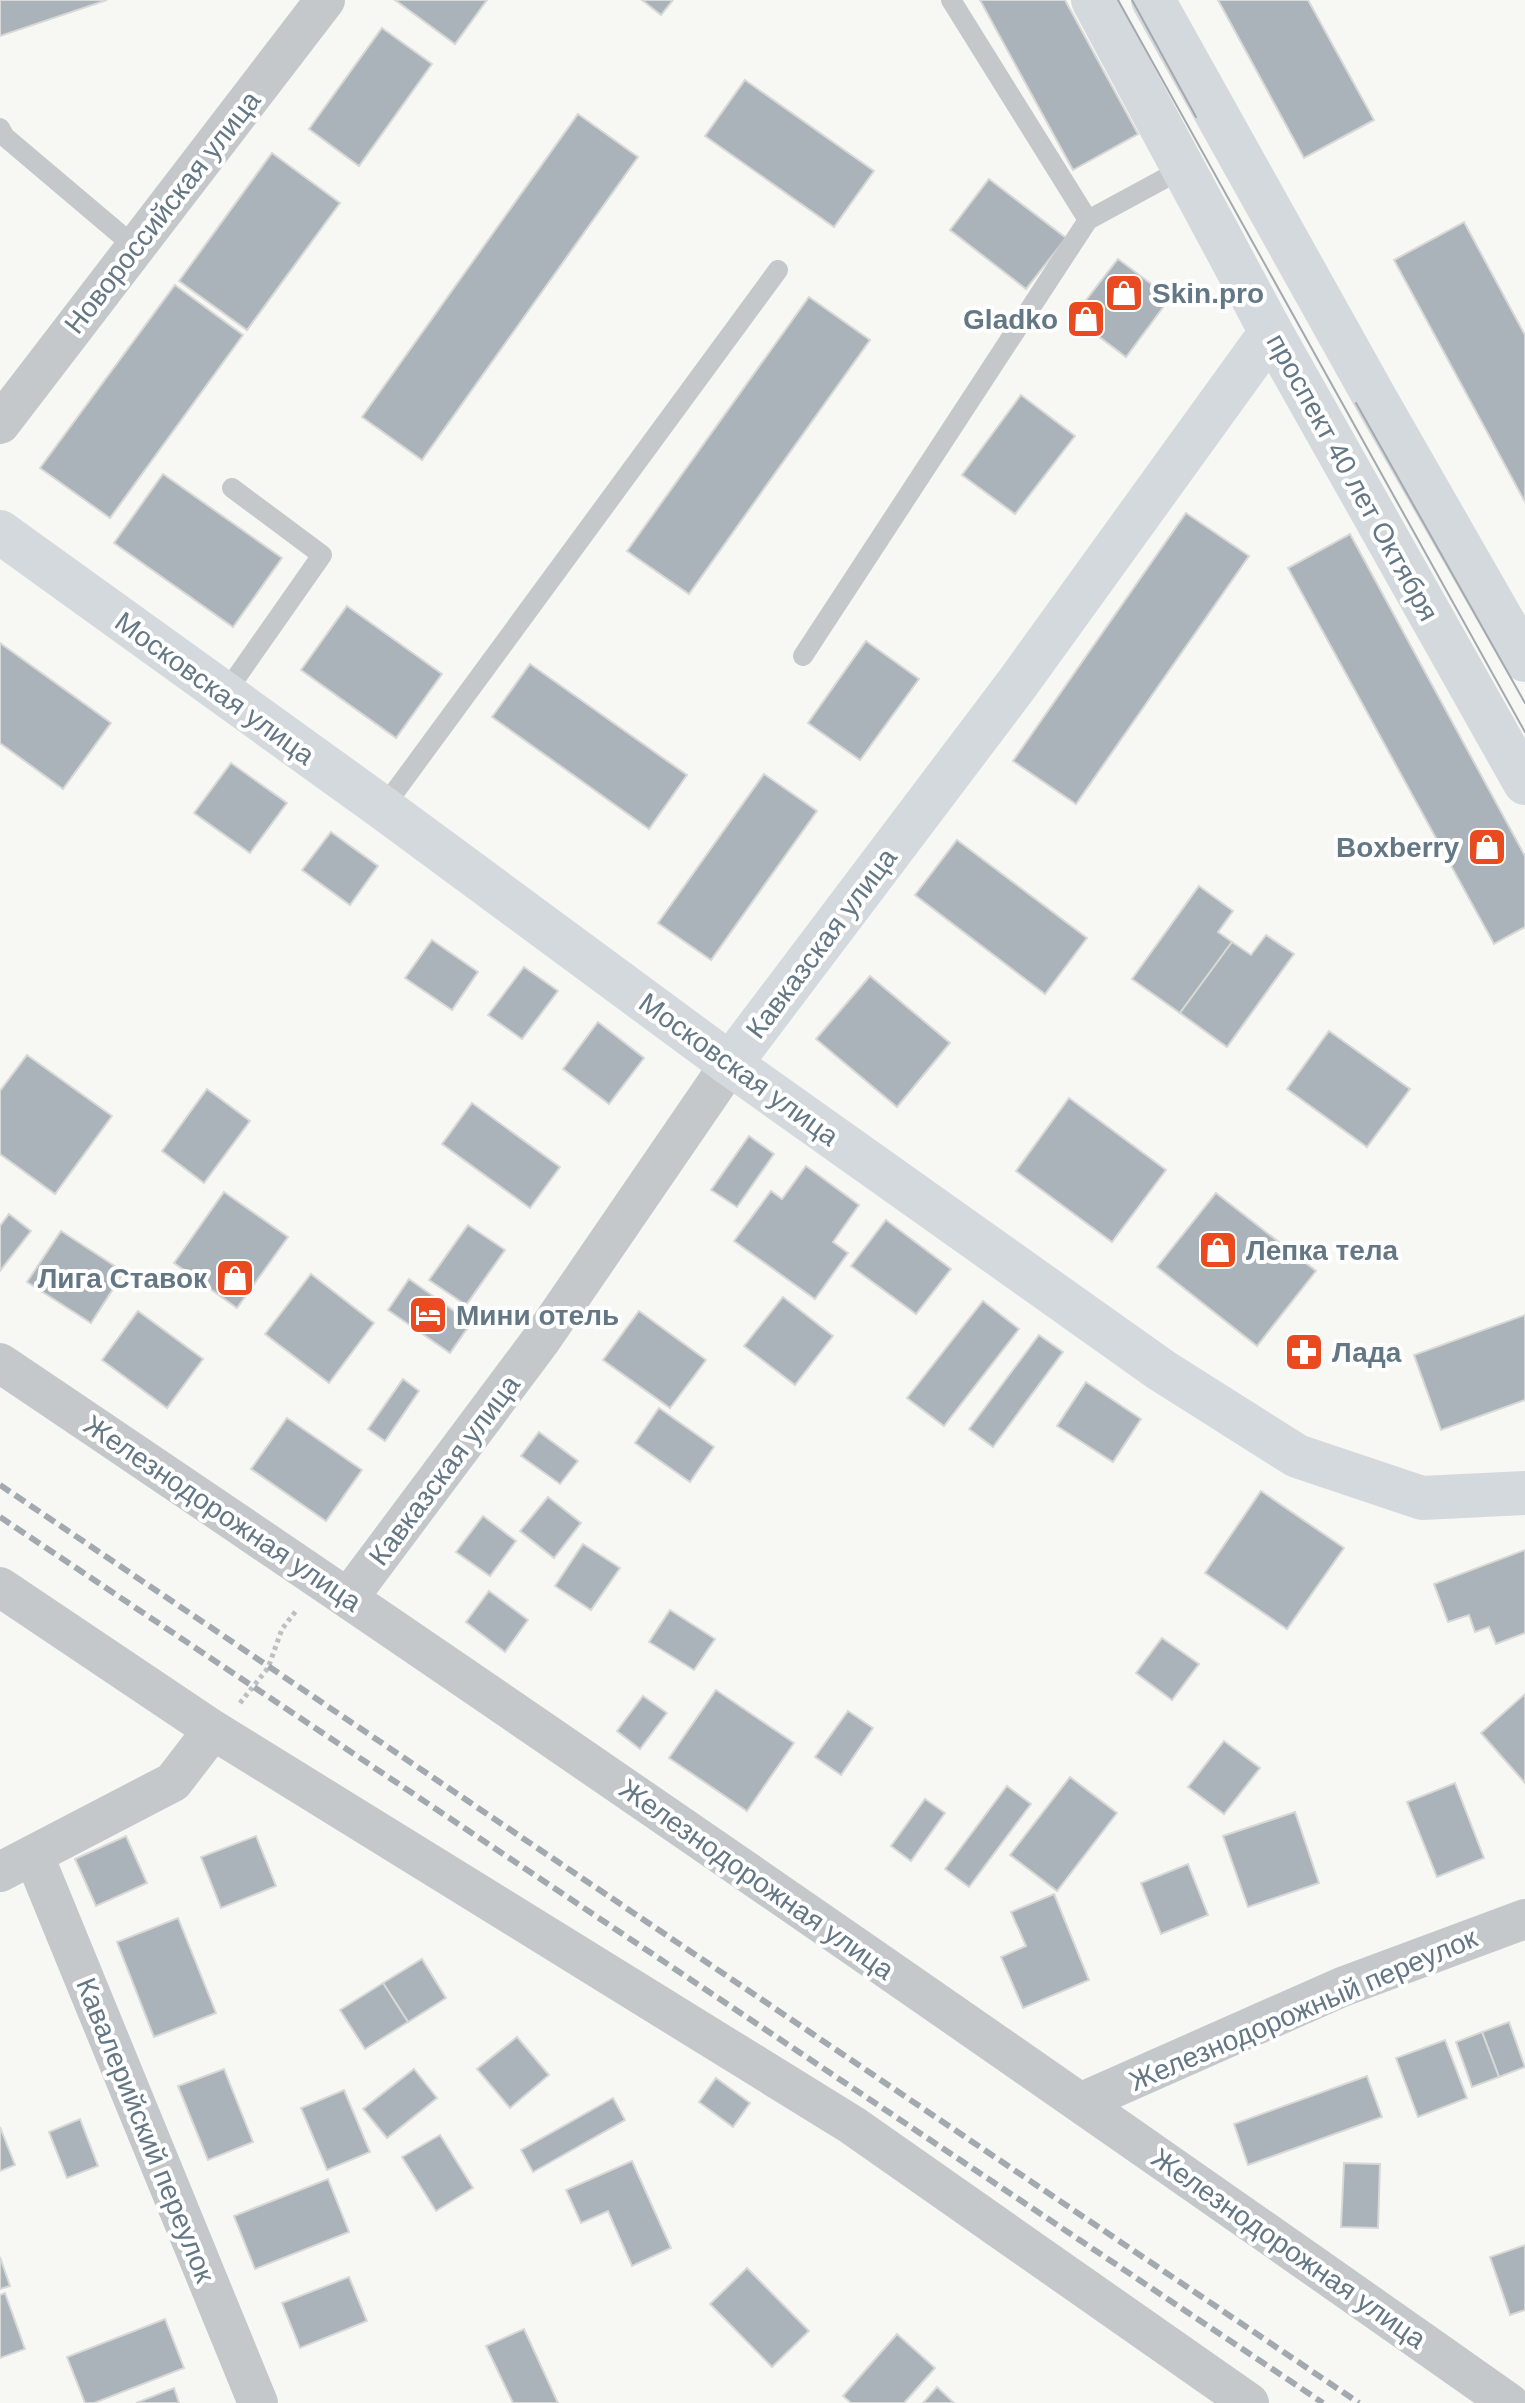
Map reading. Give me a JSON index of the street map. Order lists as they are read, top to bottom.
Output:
{
  "streets": {
    "street": [
      "Новороссийская улица",
      "проспект 40 лет Октября",
      "Московская улица",
      "Кавказская улица",
      "Железнодорожная улица",
      "Железнодорожный переулок",
      "Кавалерийский переулок"
    ]
  },
  "crossings": [
    ["проспект 40 лет Октября", "Кавказская улица"],
    ["Московская улица", "Кавказская улица"],
    ["Кавказская улица", "Железнодорожная улица"],
    ["Железнодорожная улица", "Железнодорожный переулок"]
  ],
  "places": {
    "shop": [
      "Skin.pro",
      "Gladko",
      "Boxberry",
      "Лепка тела",
      "Лига Ставок"
    ],
    "hotel": ["Мини отель"],
    "pharmacy": ["Лада"]
  }
}
